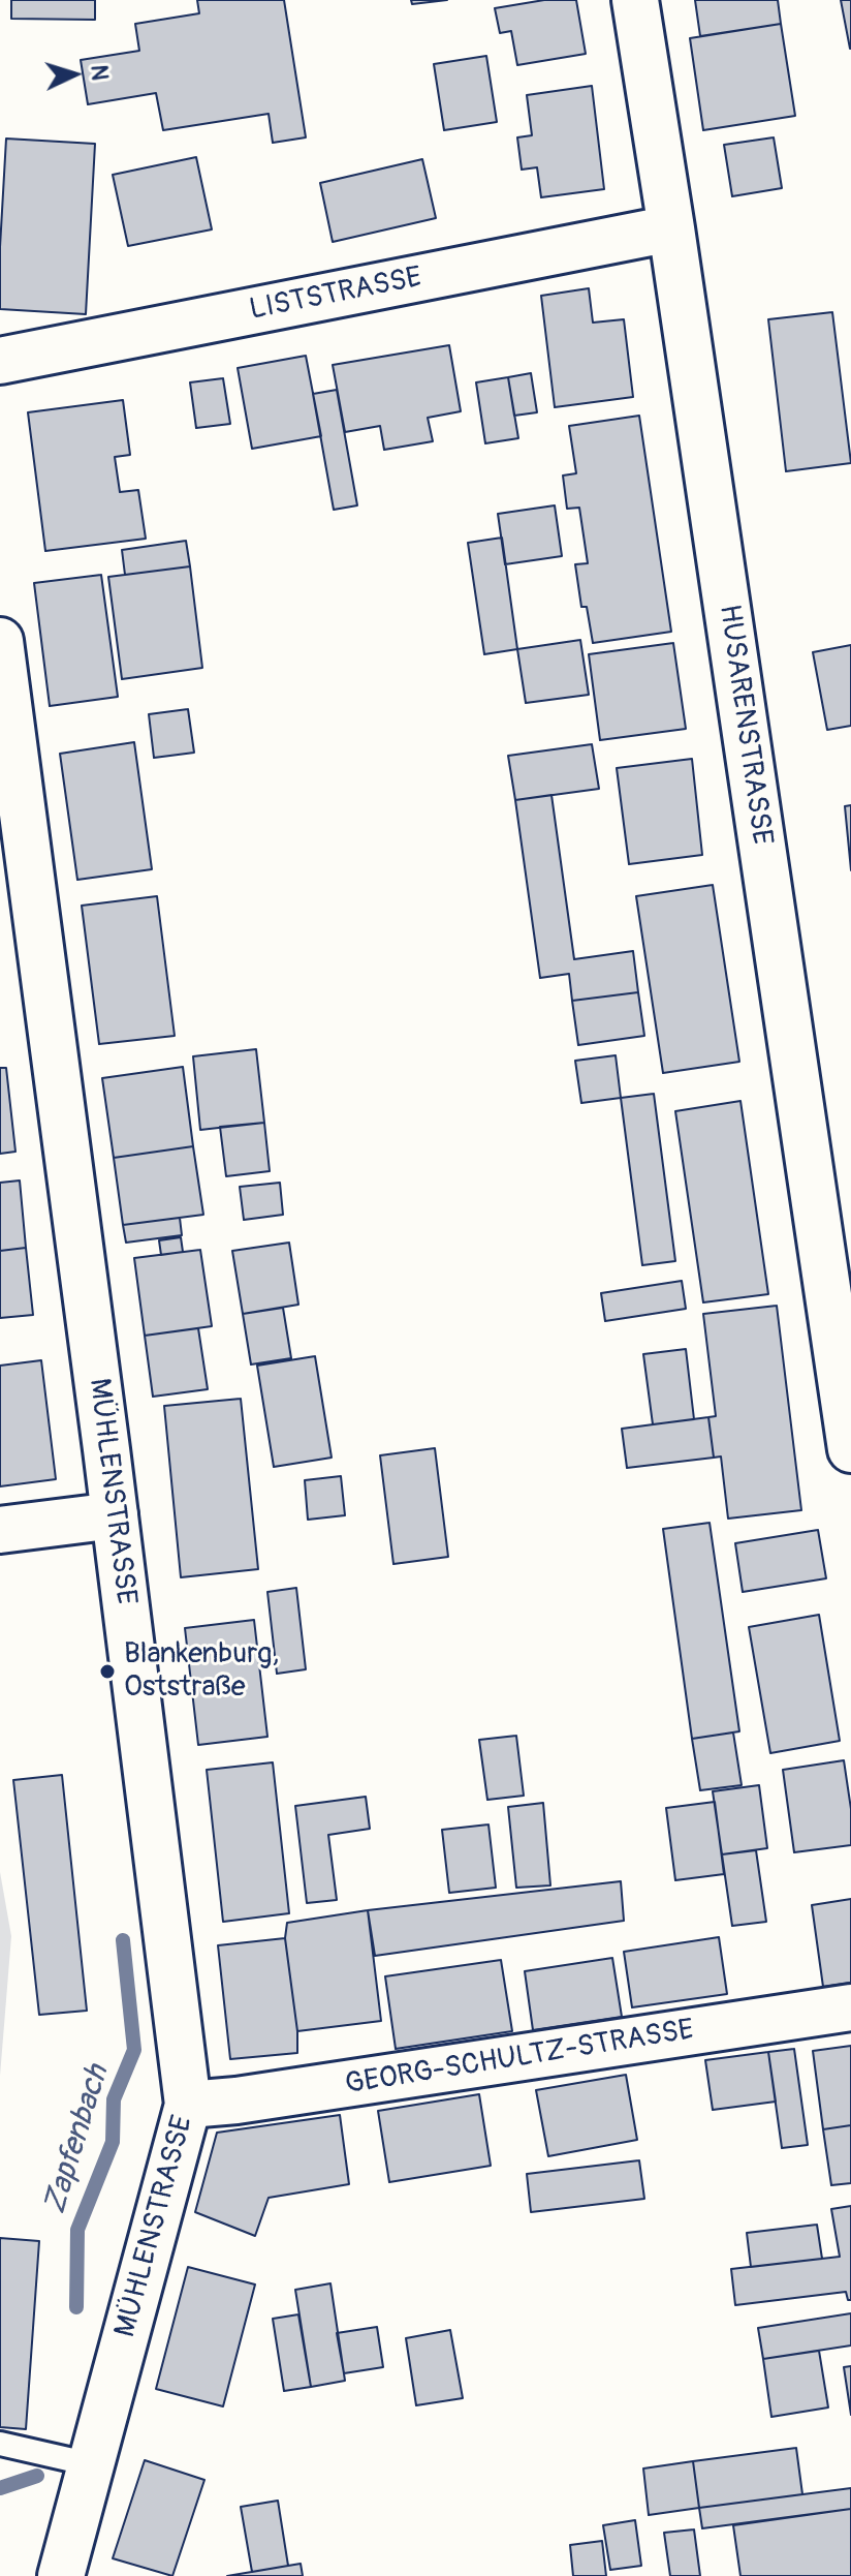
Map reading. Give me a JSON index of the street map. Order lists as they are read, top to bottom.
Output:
{
  "streets": {
    "street": [
      "LISTSTRASSE",
      "HUSARENSTRASSE",
      "MÜHLENSTRASSE",
      "GEORG-SCHULTZ-STRASSE"
    ]
  },
  "crossings": [
    ["LISTSTRASSE", "HUSARENSTRASSE"],
    ["MÜHLENSTRASSE", "GEORG-SCHULTZ-STRASSE"]
  ],
  "water": ["Zapfenbach"],
  "places": ["Blankenburg, Oststraße"],
  "north": "right"
}
